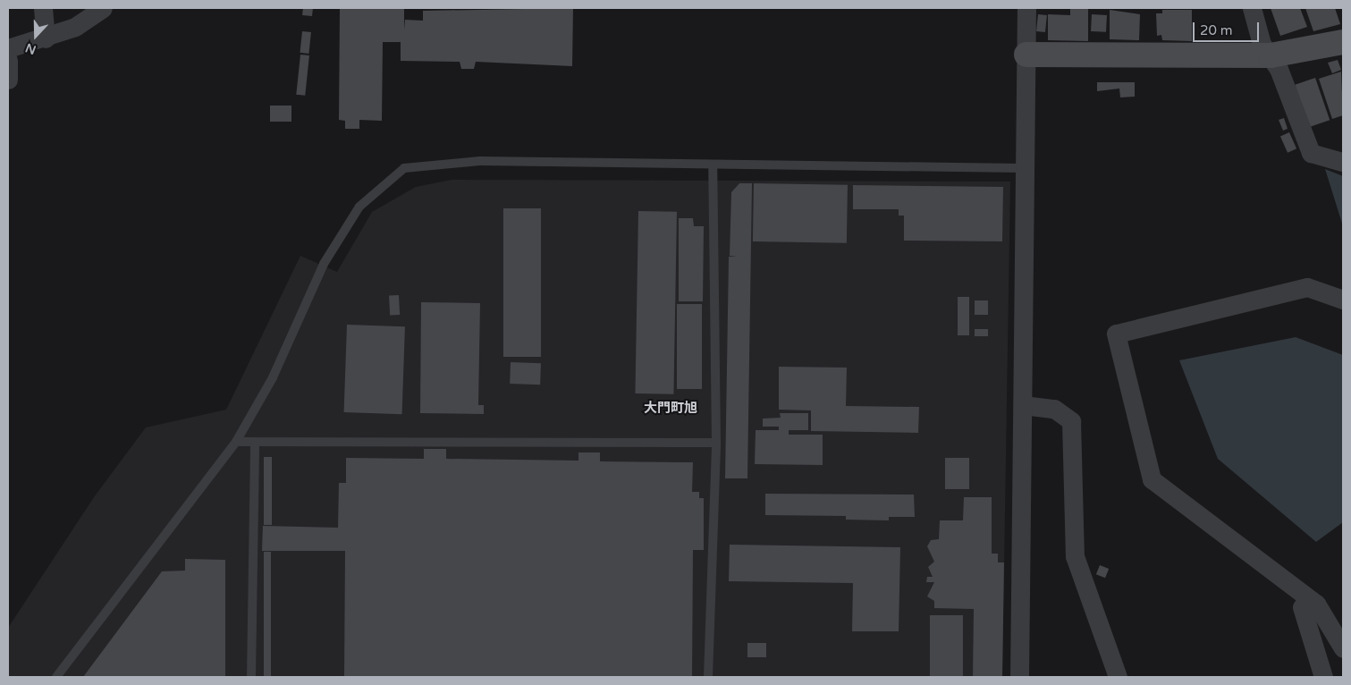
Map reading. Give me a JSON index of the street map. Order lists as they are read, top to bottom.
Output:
{
  "districts": ["大門町旭"],
  "scale_bar": "20 m",
  "north": "bottom"
}
